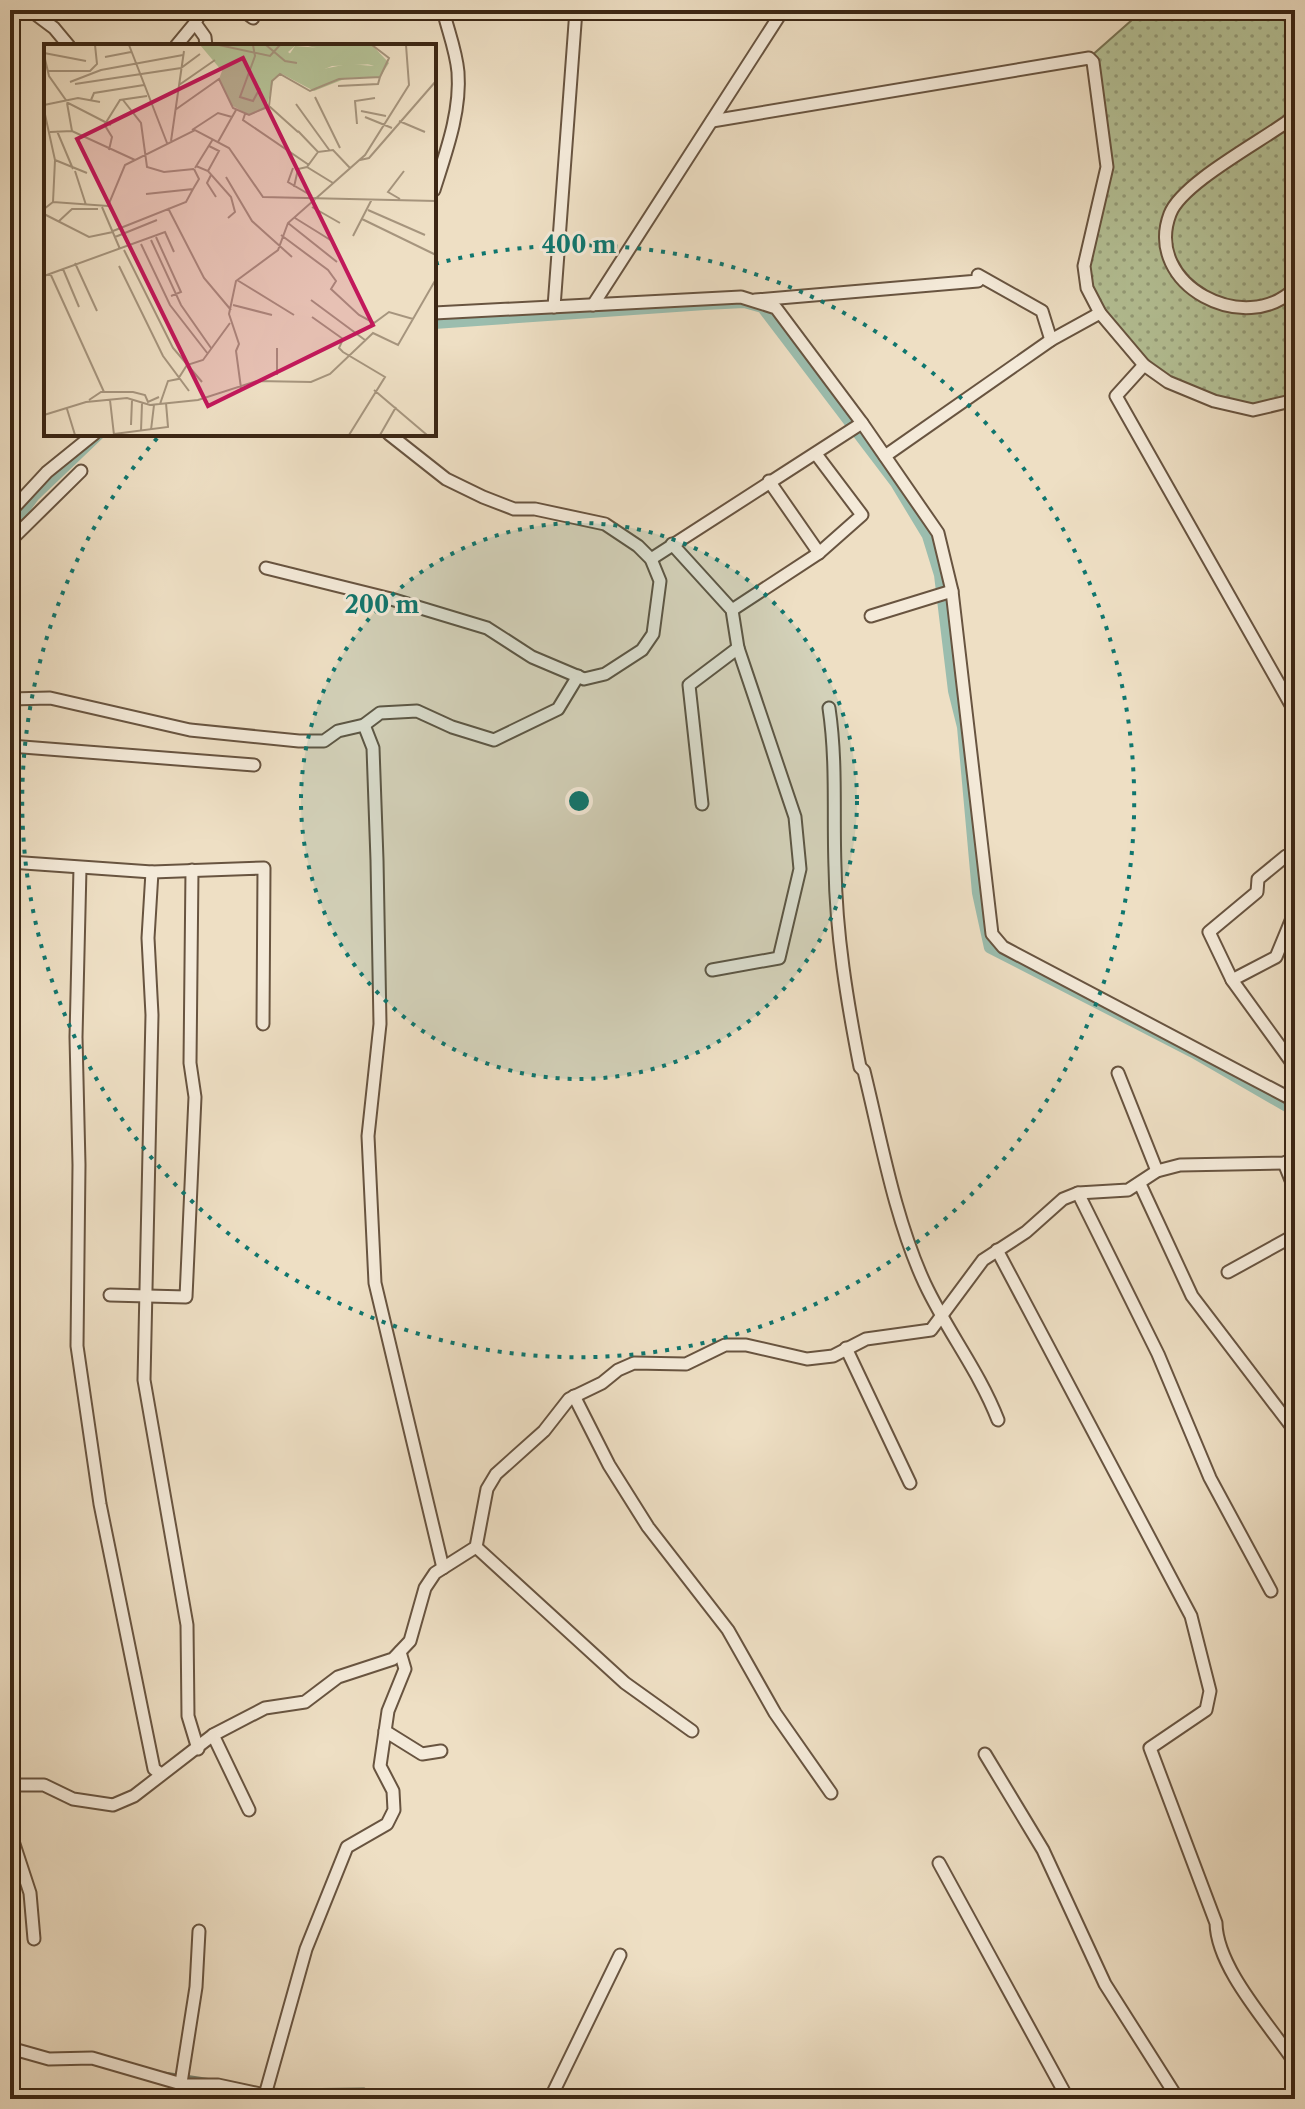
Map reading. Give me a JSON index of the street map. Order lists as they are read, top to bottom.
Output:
{
  "rings": ["400 m", "200 m"]
}
